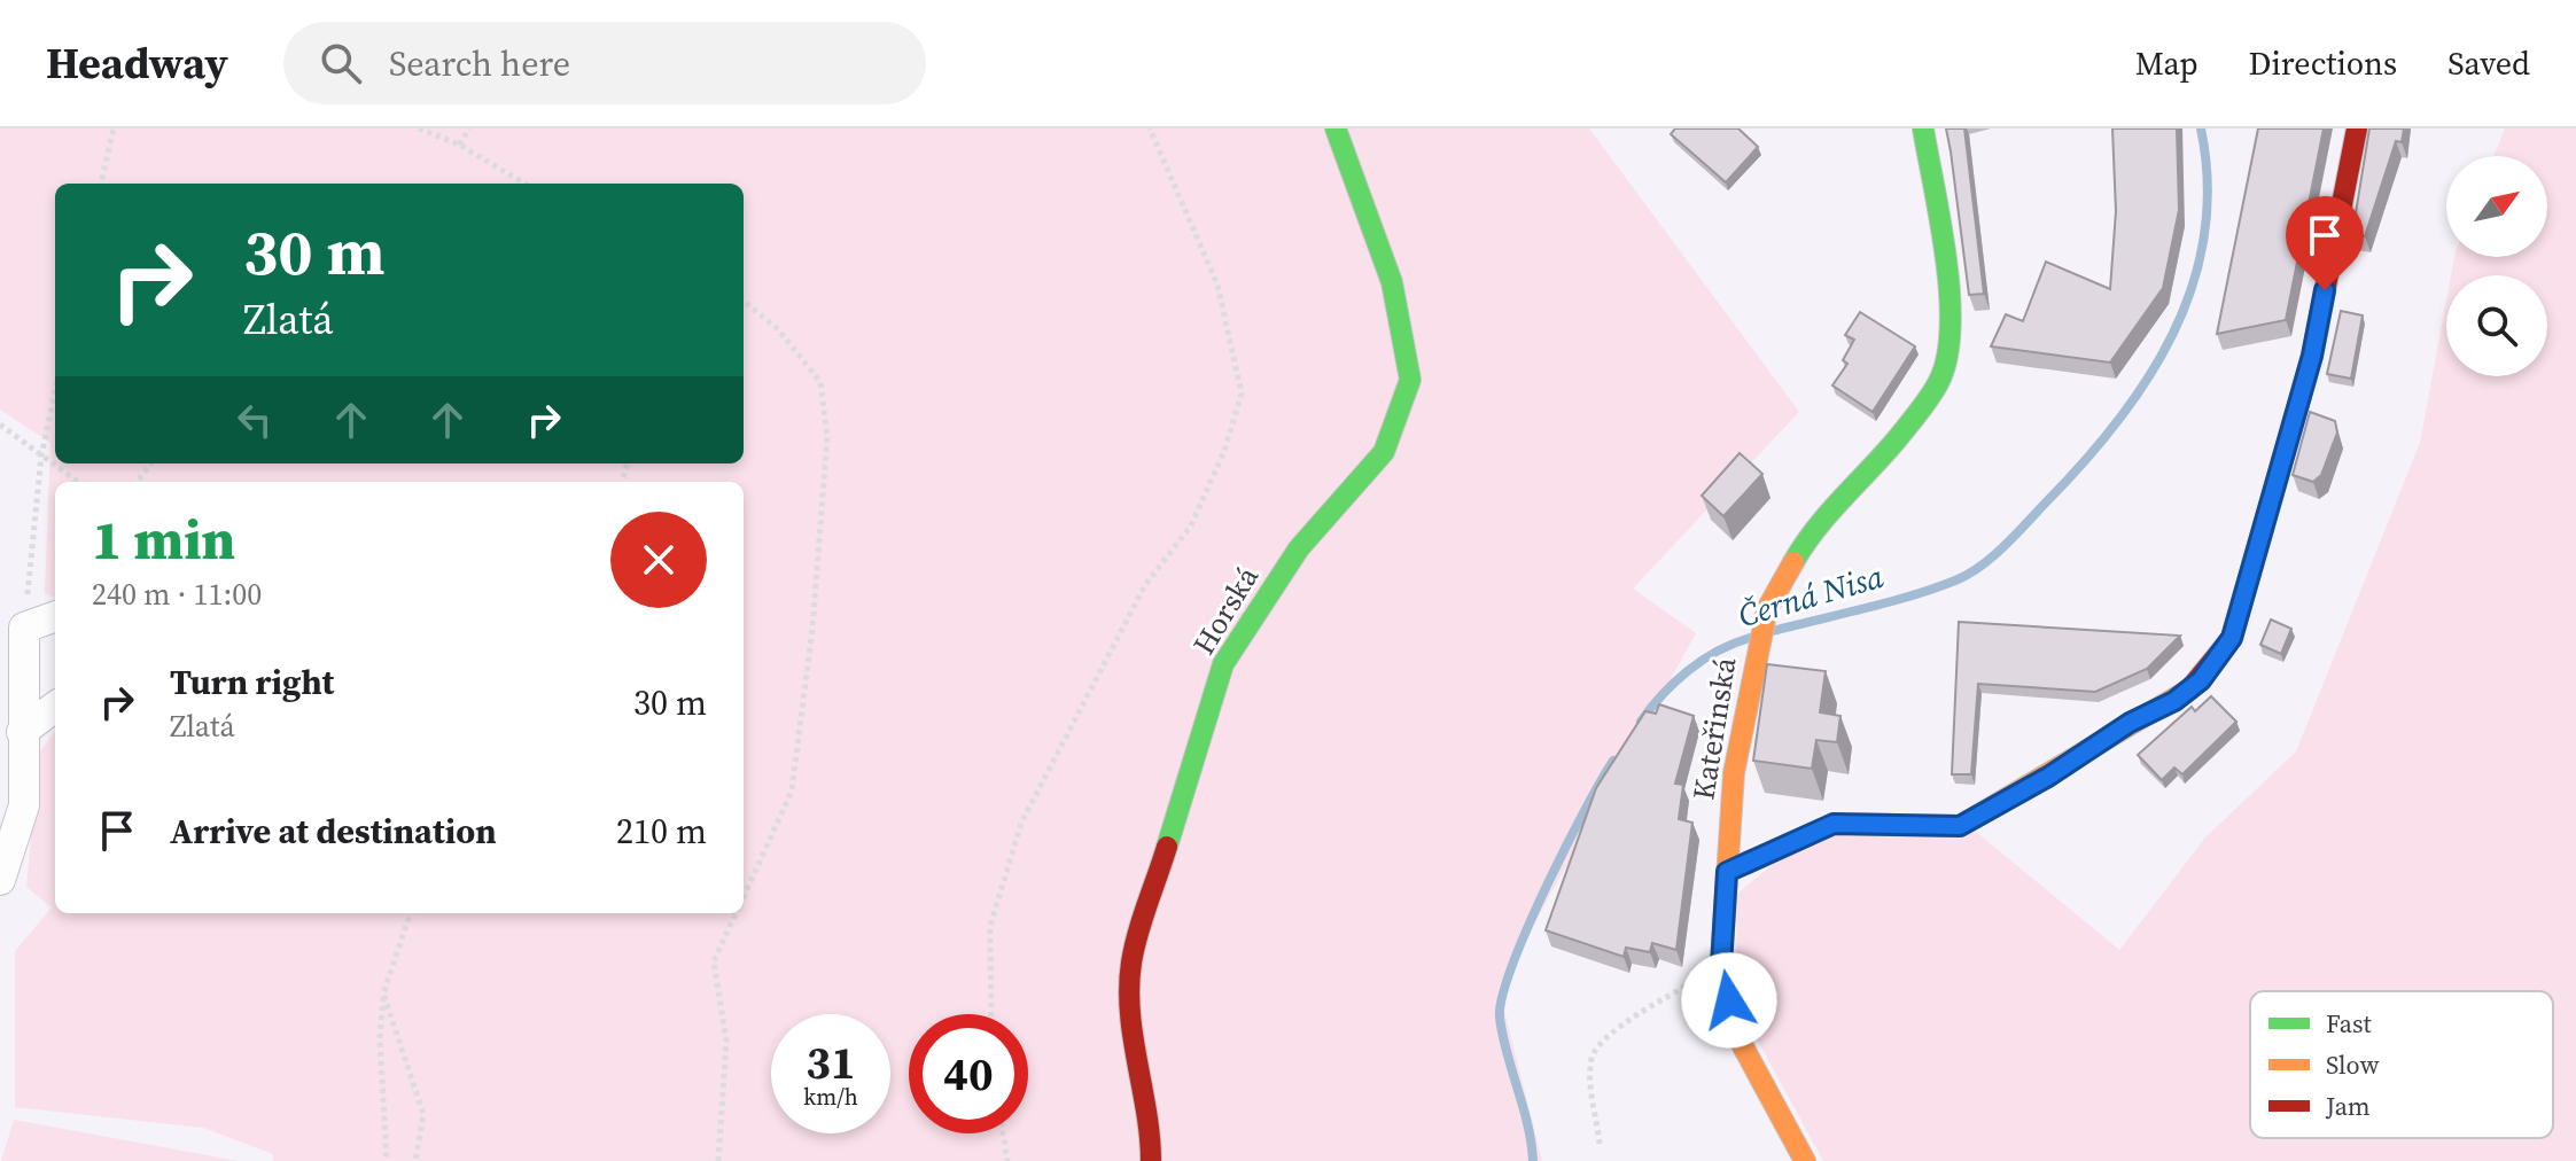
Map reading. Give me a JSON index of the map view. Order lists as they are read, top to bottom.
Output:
{
  "streets": {
    "street": ["Horská", "Kateřinská"]
  },
  "water": ["Černá Nisa"],
  "legend": ["Fast", "Slow", "Jam"],
  "north": "top right",
  "page": {
    "header": "Headway",
    "search": "Search here",
    "nav": ["Map", "Directions", "Saved"],
    "turn": ["30 m", "Zlatá"],
    "heading": ["1 min", "240 m · 11:00"],
    "list": [
      {
        "name": "Turn right",
        "note": "Zlatá",
        "value": "30 m"
      },
      {
        "name": "Arrive at destination",
        "value": "210 m"
      }
    ],
    "speed": "31 km/h",
    "limit": "40"
  }
}
